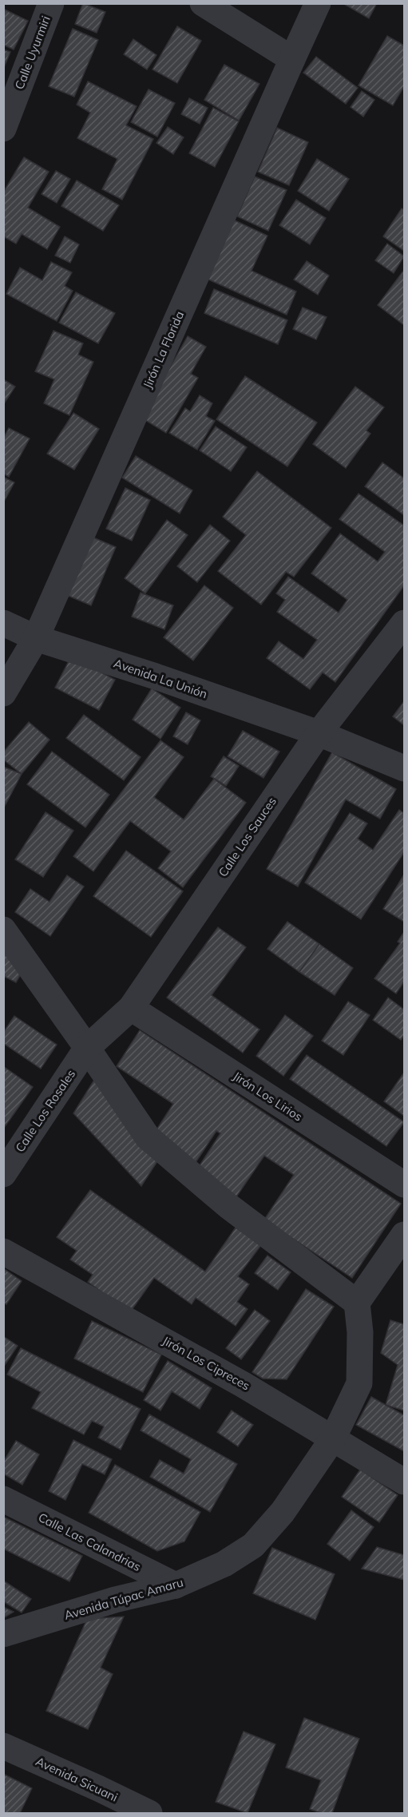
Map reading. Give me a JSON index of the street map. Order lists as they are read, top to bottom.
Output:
{
  "streets": {
    "street": [
      "Calle Uyurmiri",
      "Jirón La Florida",
      "Avenida La Unión",
      "Calle Los Sauces",
      "Jirón Los Lirios",
      "Calle Los Rosales",
      "Jirón Los Cipreces",
      "Calle Las Calandrias",
      "Avenida Túpac Amaru",
      "Avenida Sicuani"
    ]
  },
  "crossings": [
    ["Jirón La Florida", "Avenida La Unión"],
    ["Avenida La Unión", "Calle Los Sauces"],
    ["Calle Los Sauces", "Jirón Los Lirios"],
    ["Calle Los Sauces", "Calle Los Rosales"],
    ["Jirón Los Cipreces", "Avenida Túpac Amaru"],
    ["Calle Las Calandrias", "Avenida Túpac Amaru"]
  ]
}
